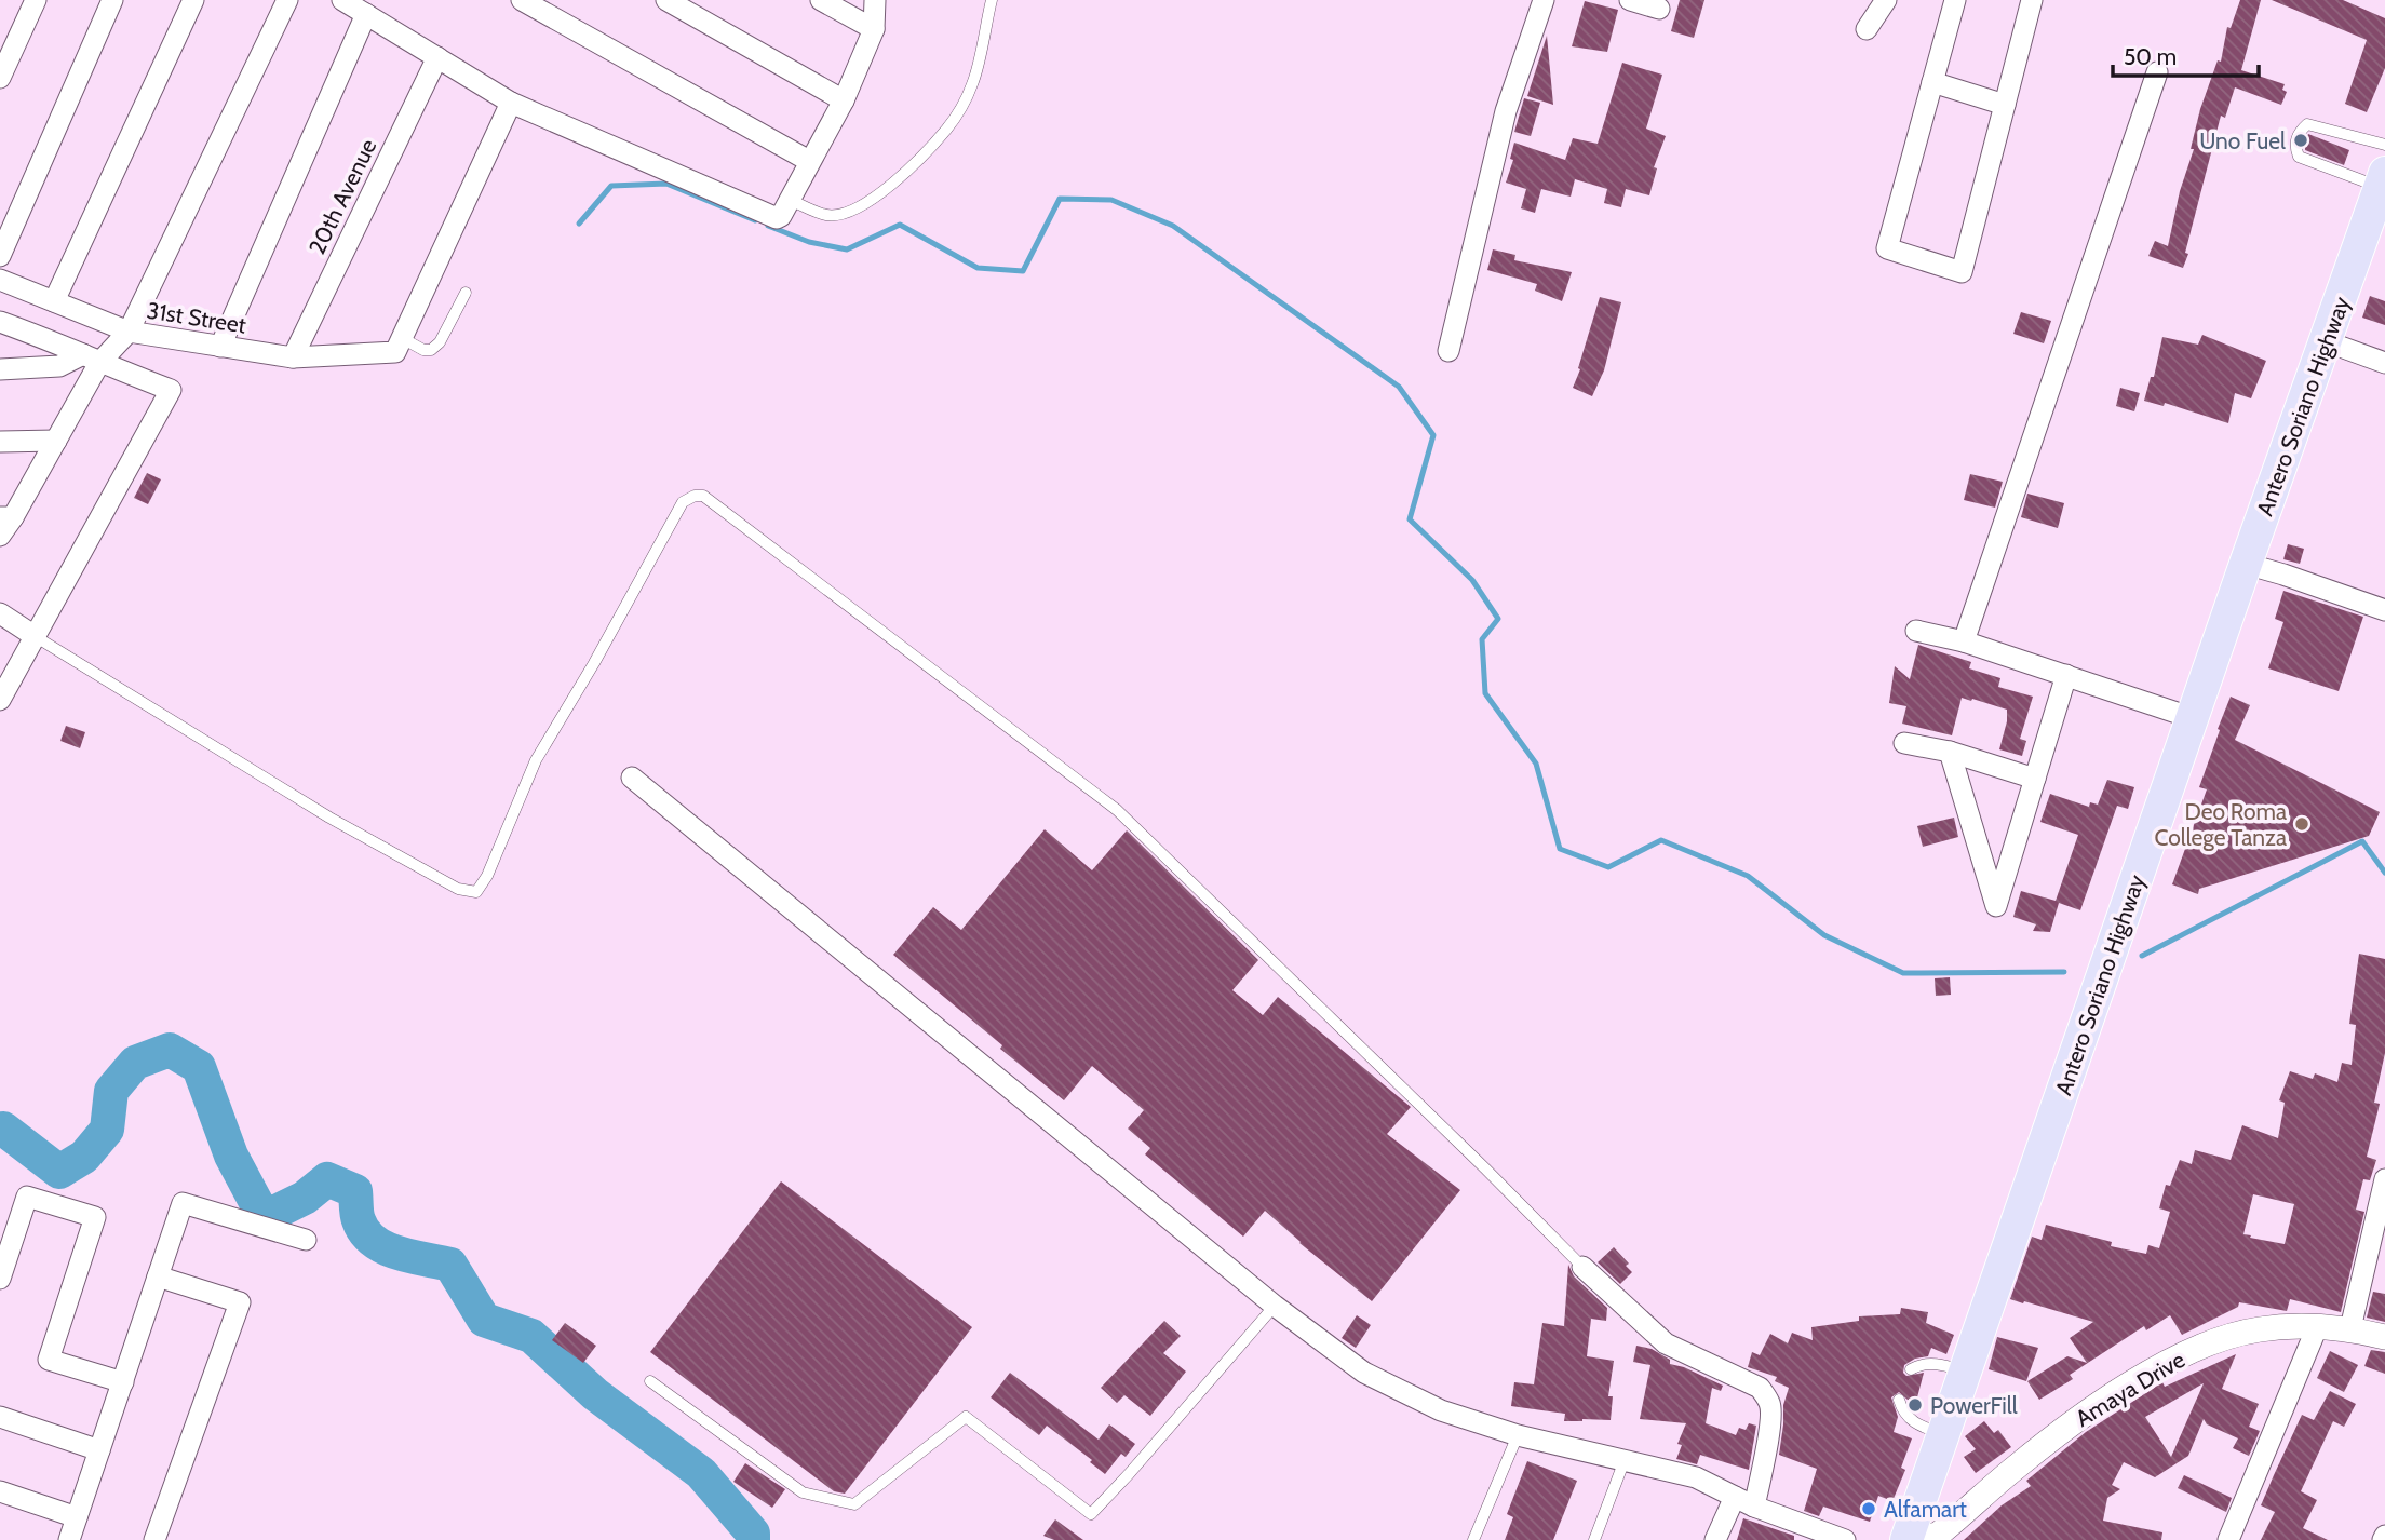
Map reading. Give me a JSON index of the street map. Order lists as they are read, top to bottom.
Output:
{
  "streets": {
    "main road": ["Antero Soriano Highway"],
    "street": ["20th Avenue", "31st Street", "Amaya Drive"]
  },
  "crossings": [
    ["20th Avenue", "31st Street"],
    ["Antero Soriano Highway", "Amaya Drive"]
  ],
  "places": [
    "Uno Fuel",
    "Deo Roma College Tanza",
    "PowerFill",
    "Alfamart"
  ],
  "scale_bar": "50 m"
}
